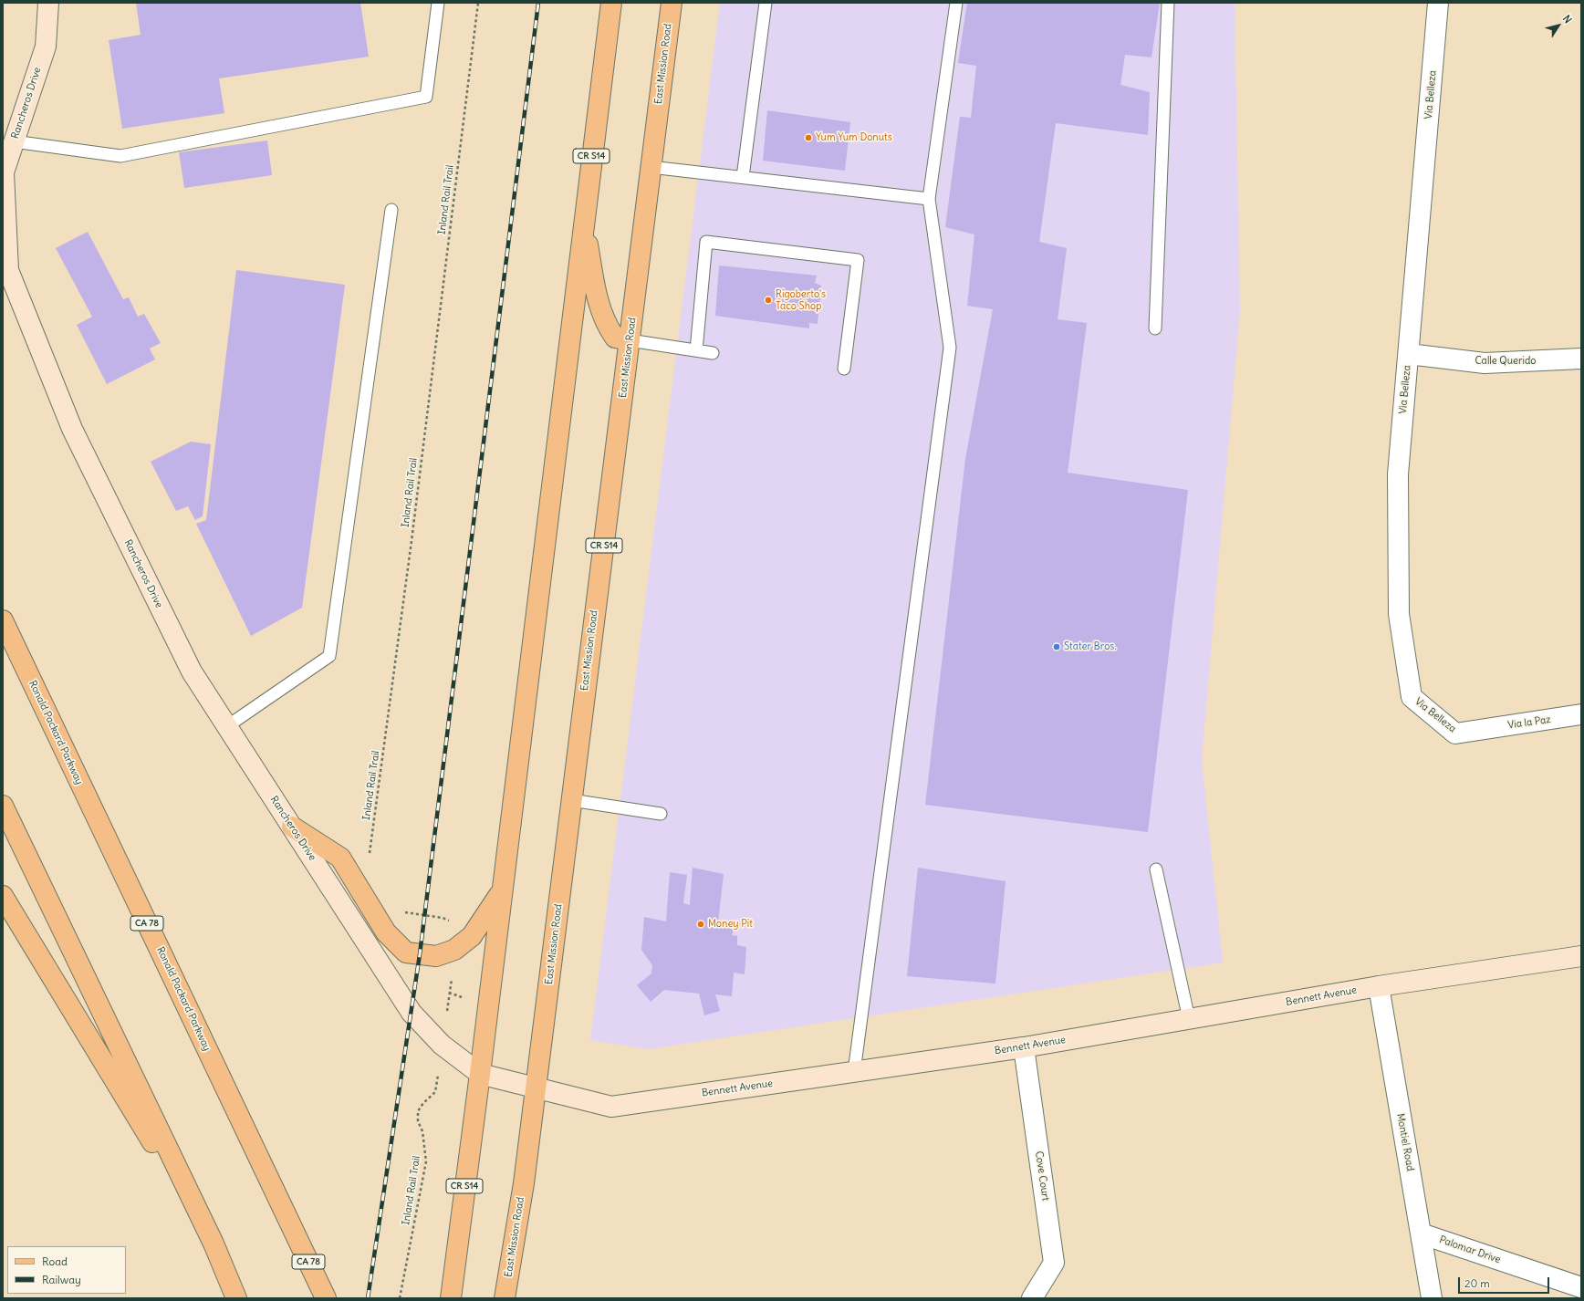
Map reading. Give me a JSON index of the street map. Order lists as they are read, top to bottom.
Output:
{
  "streets": {
    "main road": [
      "East Mission Road",
      "CR S14",
      "Ronald Packard Parkway",
      "CA 78"
    ],
    "street": [
      "Via Belleza",
      "Rancheros Drive",
      "Calle Querido",
      "Via la Paz",
      "Bennett Avenue",
      "Montiel Road",
      "Cove Court",
      "Palomar Drive"
    ],
    "path": ["Inland Rail Trail"]
  },
  "crossings": [
    ["East Mission Road", "Bennett Avenue"],
    ["Via Belleza", "Calle Querido"],
    ["Via Belleza", "Via la Paz"],
    ["Rancheros Drive", "CR S14"],
    ["Rancheros Drive", "Bennett Avenue"],
    ["CR S14", "Bennett Avenue"],
    ["Bennett Avenue", "Montiel Road"],
    ["Bennett Avenue", "Cove Court"],
    ["Montiel Road", "Palomar Drive"]
  ],
  "places": [
    "Yum Yum Donuts",
    "Rigoberto's Taco Shop",
    "Stater Bros.",
    "Money Pit"
  ],
  "legend": ["Road", "Railway"],
  "scale_bar": "20 m",
  "north": "top right"
}
